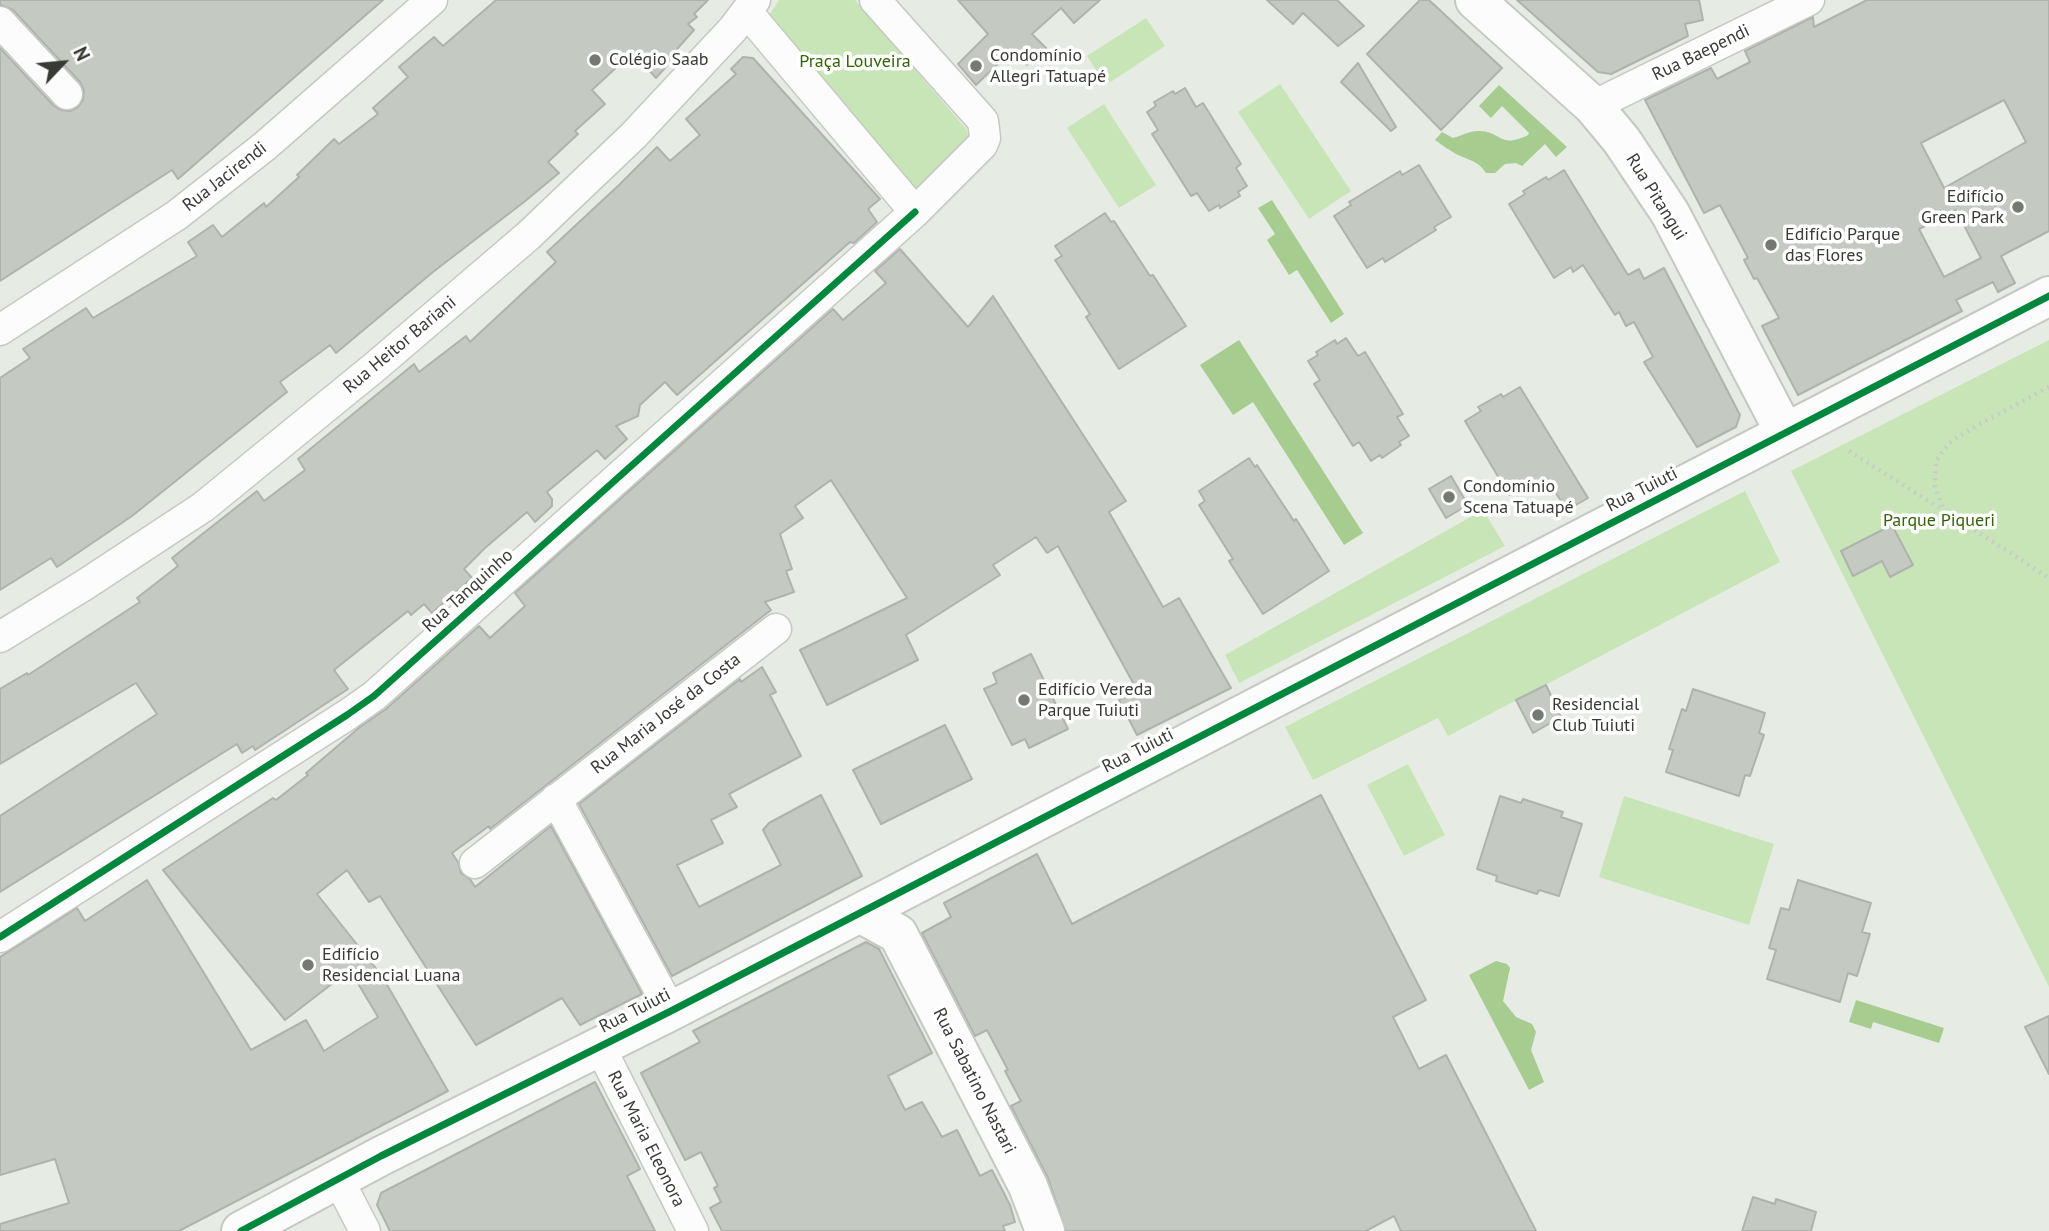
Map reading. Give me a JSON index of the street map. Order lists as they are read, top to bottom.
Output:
{
  "streets": {
    "street": [
      "Rua Baependi",
      "Rua Jacirendi",
      "Rua Pitangui",
      "Rua Heitor Bariani",
      "Rua Tuiuti",
      "Rua Tanquinho",
      "Rua Maria José da Costa",
      "Rua Sabatino Nastari",
      "Rua Maria Eleonora"
    ]
  },
  "crossings": [
    ["Rua Baependi", "Rua Pitangui"],
    ["Rua Pitangui", "Rua Tuiuti"],
    ["Rua Tuiuti", "Rua Maria Eleonora"]
  ],
  "parks": ["Praça Louveira", "Parque Piqueri"],
  "places": [
    "Colégio Saab",
    "Condomínio Allegri Tatuapé",
    "Edifício Green Park",
    "Edifício Parque das Flores",
    "Condomínio Scena Tatuapé",
    "Edifício Vereda Parque Tuiuti",
    "Residencial Club Tuiuti",
    "Edifício Residencial Luana"
  ],
  "north": "top right"
}
